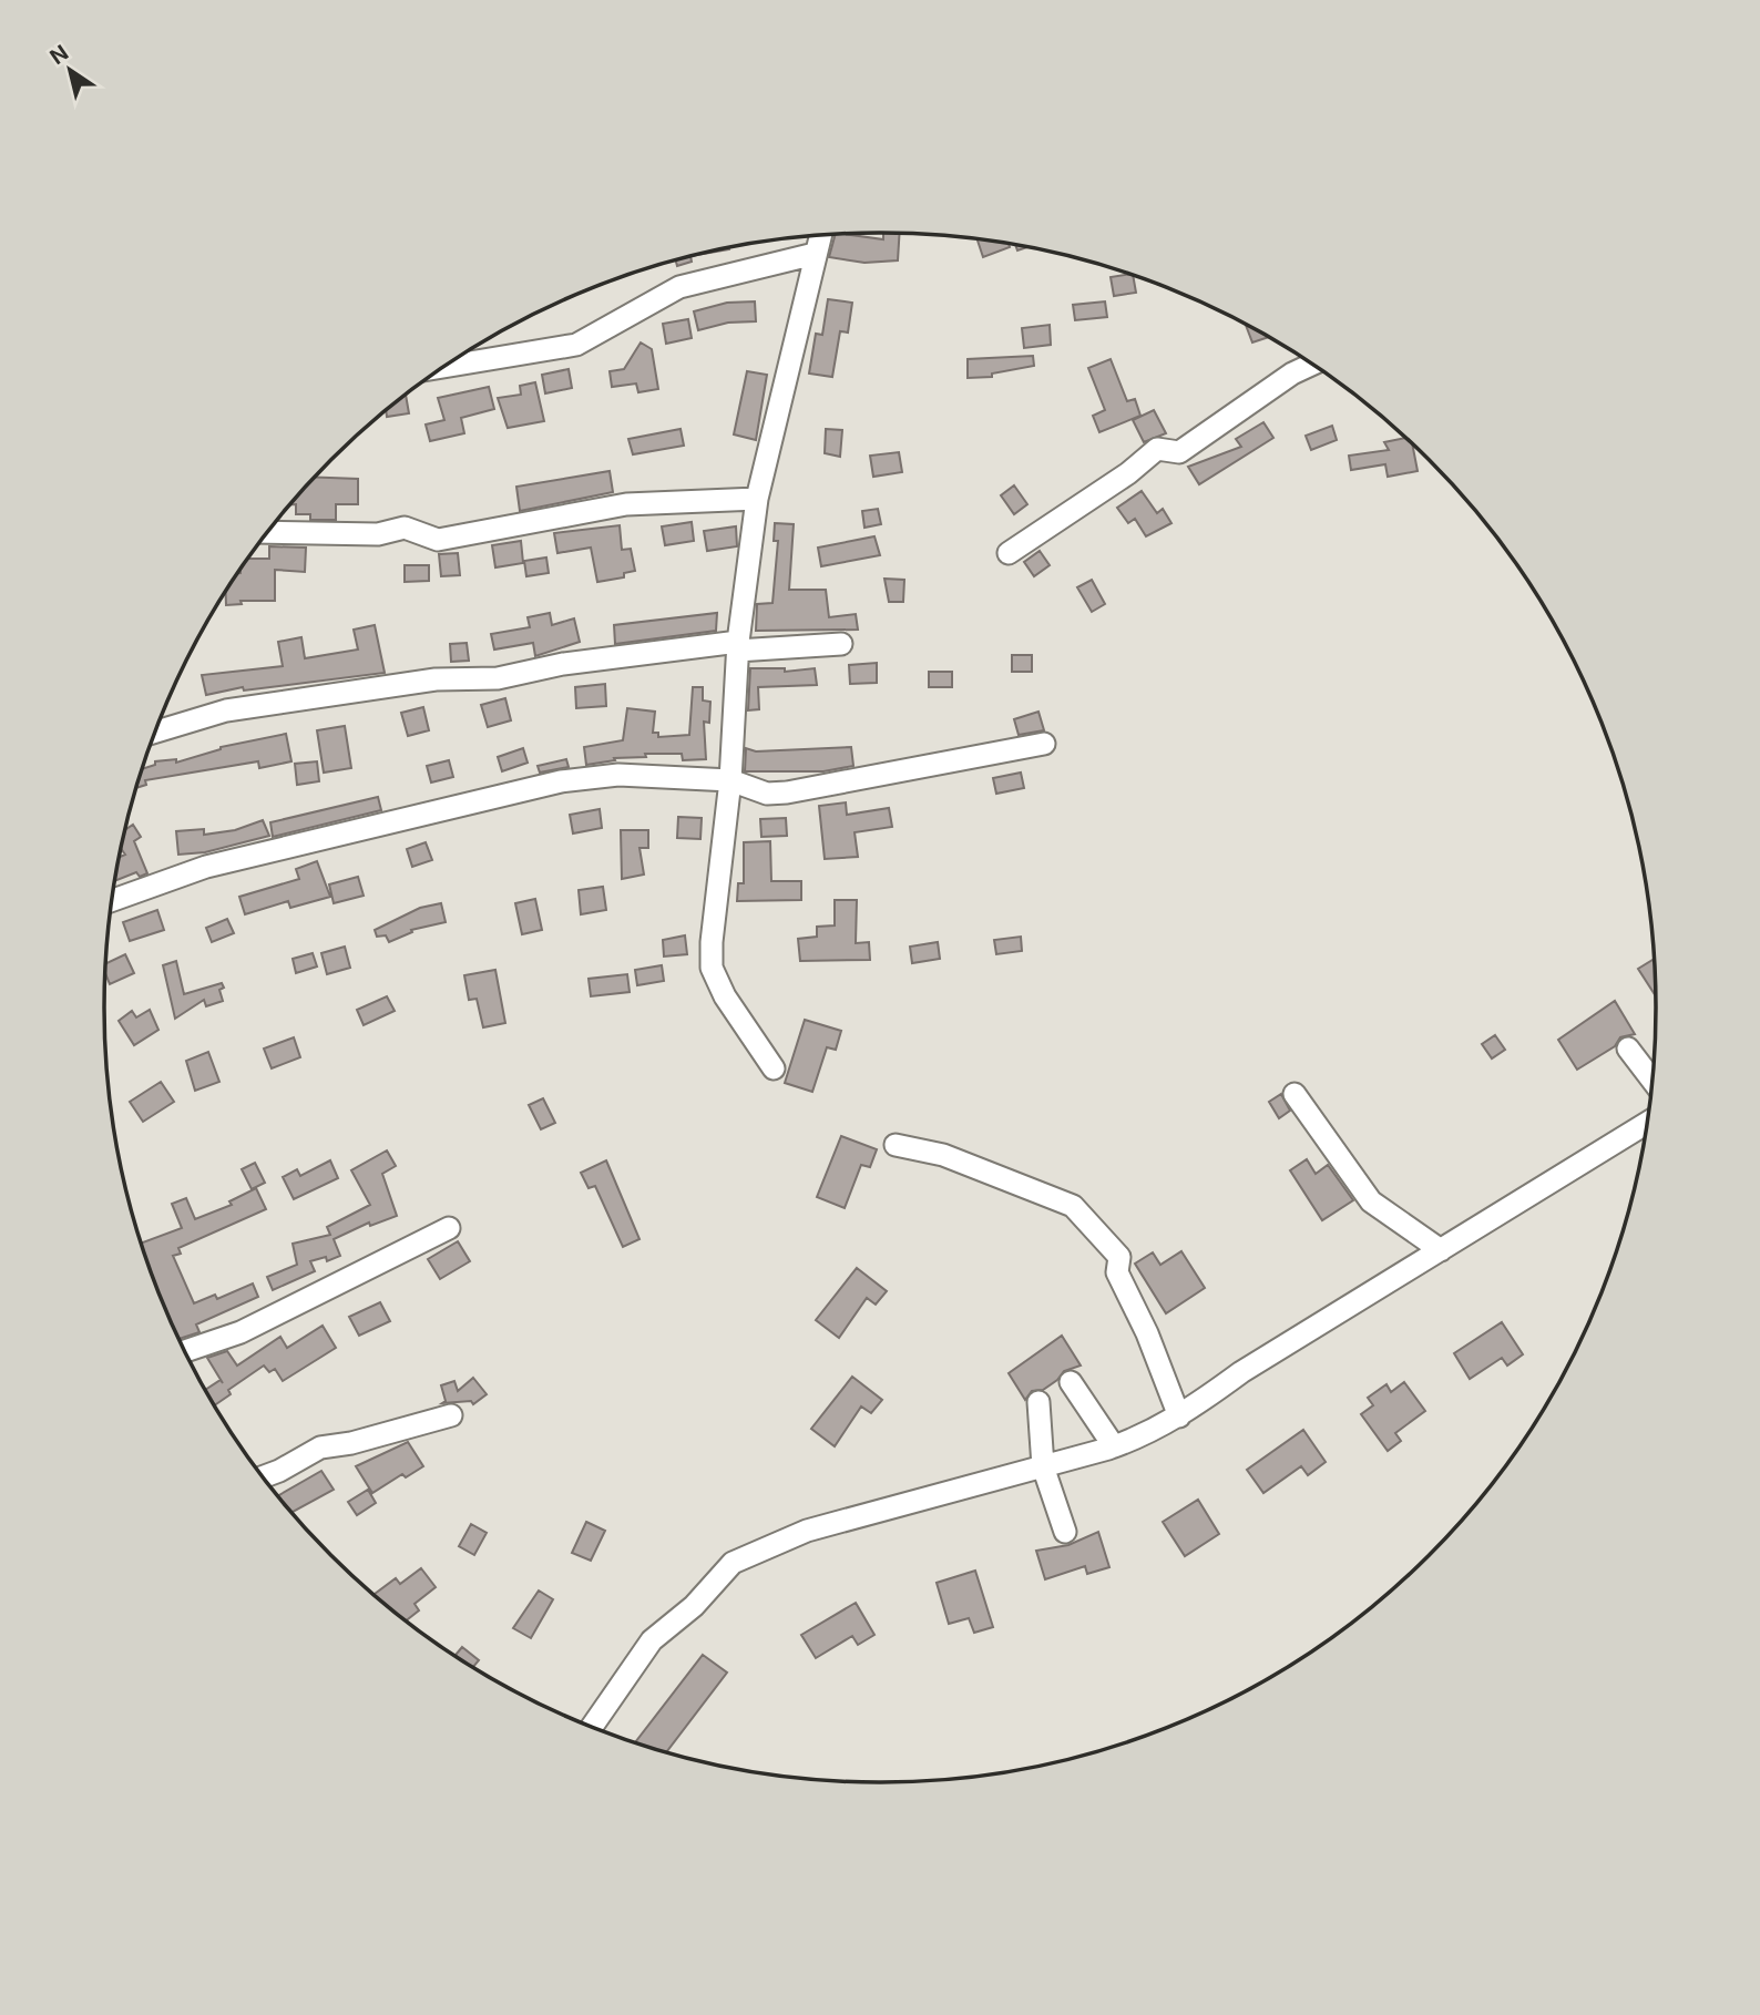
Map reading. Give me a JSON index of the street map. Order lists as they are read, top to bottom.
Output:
{
  "north": "top left"
}
